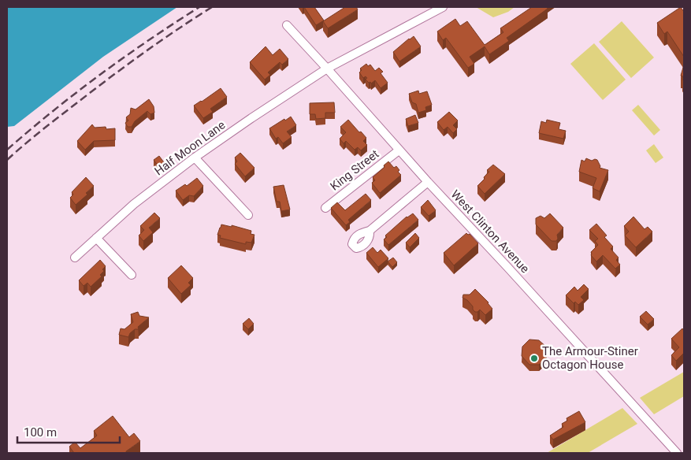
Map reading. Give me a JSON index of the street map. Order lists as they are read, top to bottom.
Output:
{
  "streets": {
    "street": ["Half Moon Lane", "King Street", "West Clinton Avenue"]
  },
  "crossings": [
    ["Half Moon Lane", "West Clinton Avenue"],
    ["King Street", "West Clinton Avenue"]
  ],
  "places": ["The Armour-Stiner Octagon House"],
  "scale_bar": "100 m"
}
